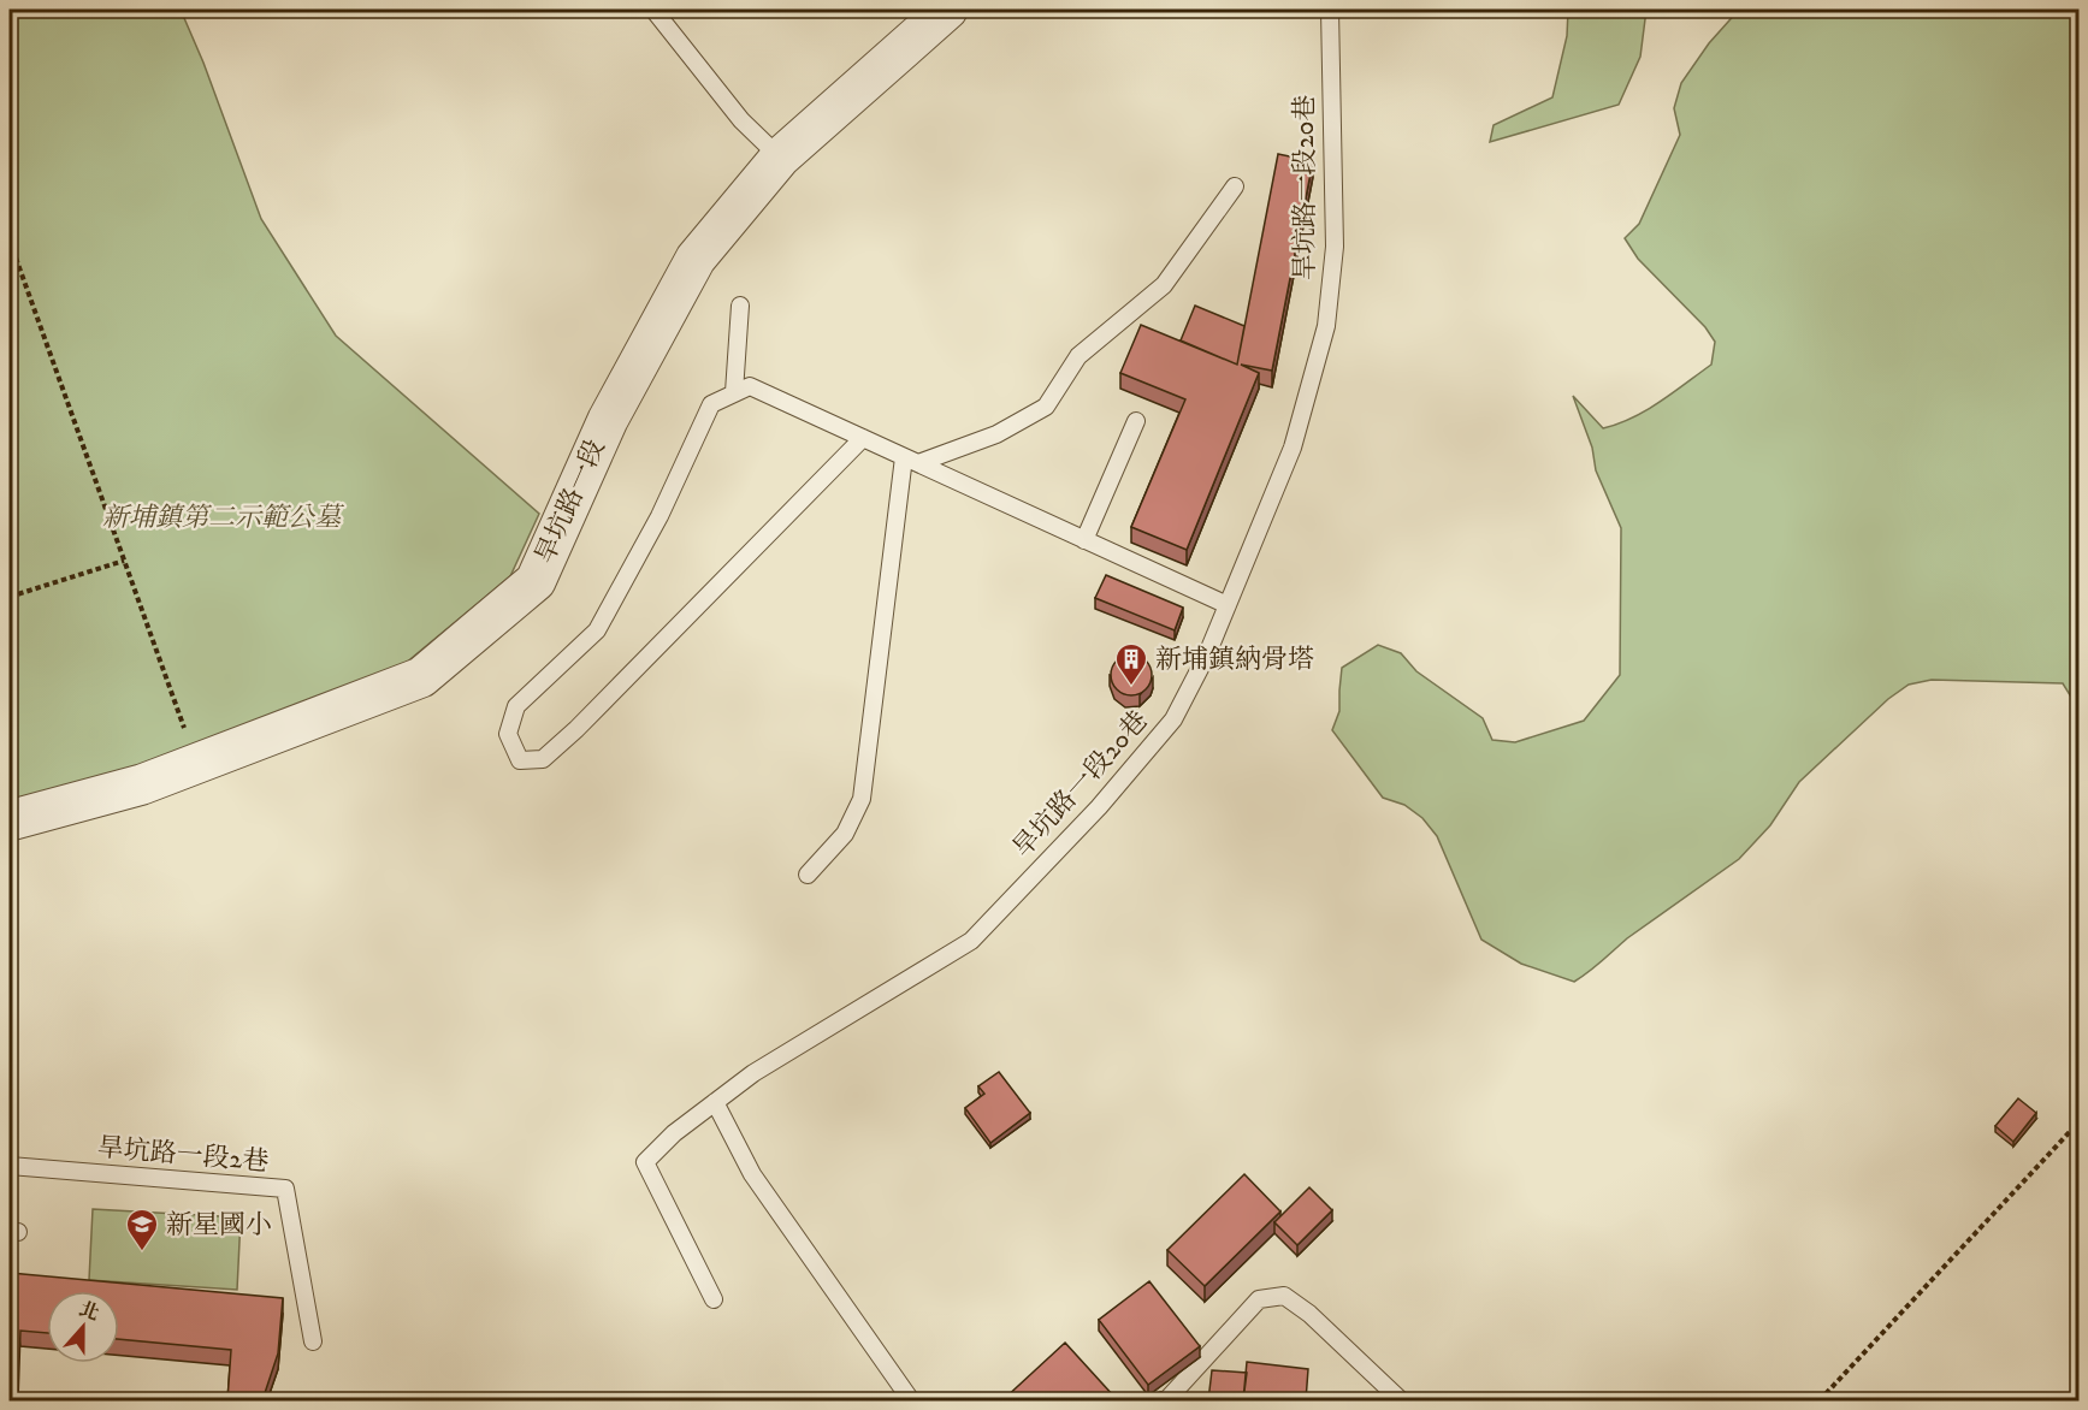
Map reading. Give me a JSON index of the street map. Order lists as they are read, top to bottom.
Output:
{
  "streets": {
    "street": ["旱坑路一段"],
    "lane": ["旱坑路一段20巷", "旱坑路一段2巷"]
  },
  "parks": ["新埔鎮第二示範公墓"],
  "places": {
    "building": ["新埔鎮納骨塔"],
    "school or university": ["新星國小"]
  },
  "north": "top"
}
